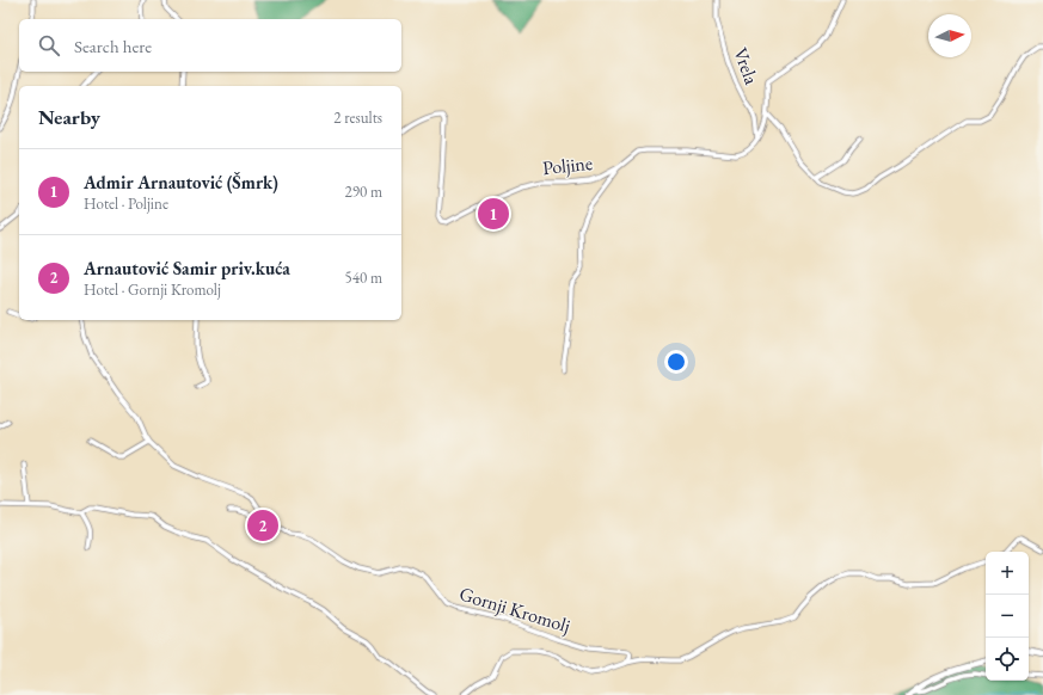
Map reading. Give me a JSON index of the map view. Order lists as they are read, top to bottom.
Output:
{
  "streets": {
    "street": ["Vrela", "Poljine", "Gornji Kromolj"]
  },
  "crossings": [
    ["Vrela", "Poljine"]
  ],
  "north": "right",
  "page": {
    "search": "Search here",
    "heading": ["Nearby", "2 results"],
    "list": [
      {
        "mark": "1",
        "name": "Admir Arnautović (Šmrk)",
        "note": "Hotel · Poljine",
        "value": "290 m"
      },
      {
        "mark": "2",
        "name": "Arnautović Samir priv.kuća",
        "note": "Hotel · Gornji Kromolj",
        "value": "540 m"
      }
    ],
    "pins": ["1", "2"],
    "map_buttons": ["+", "−"]
  }
}
